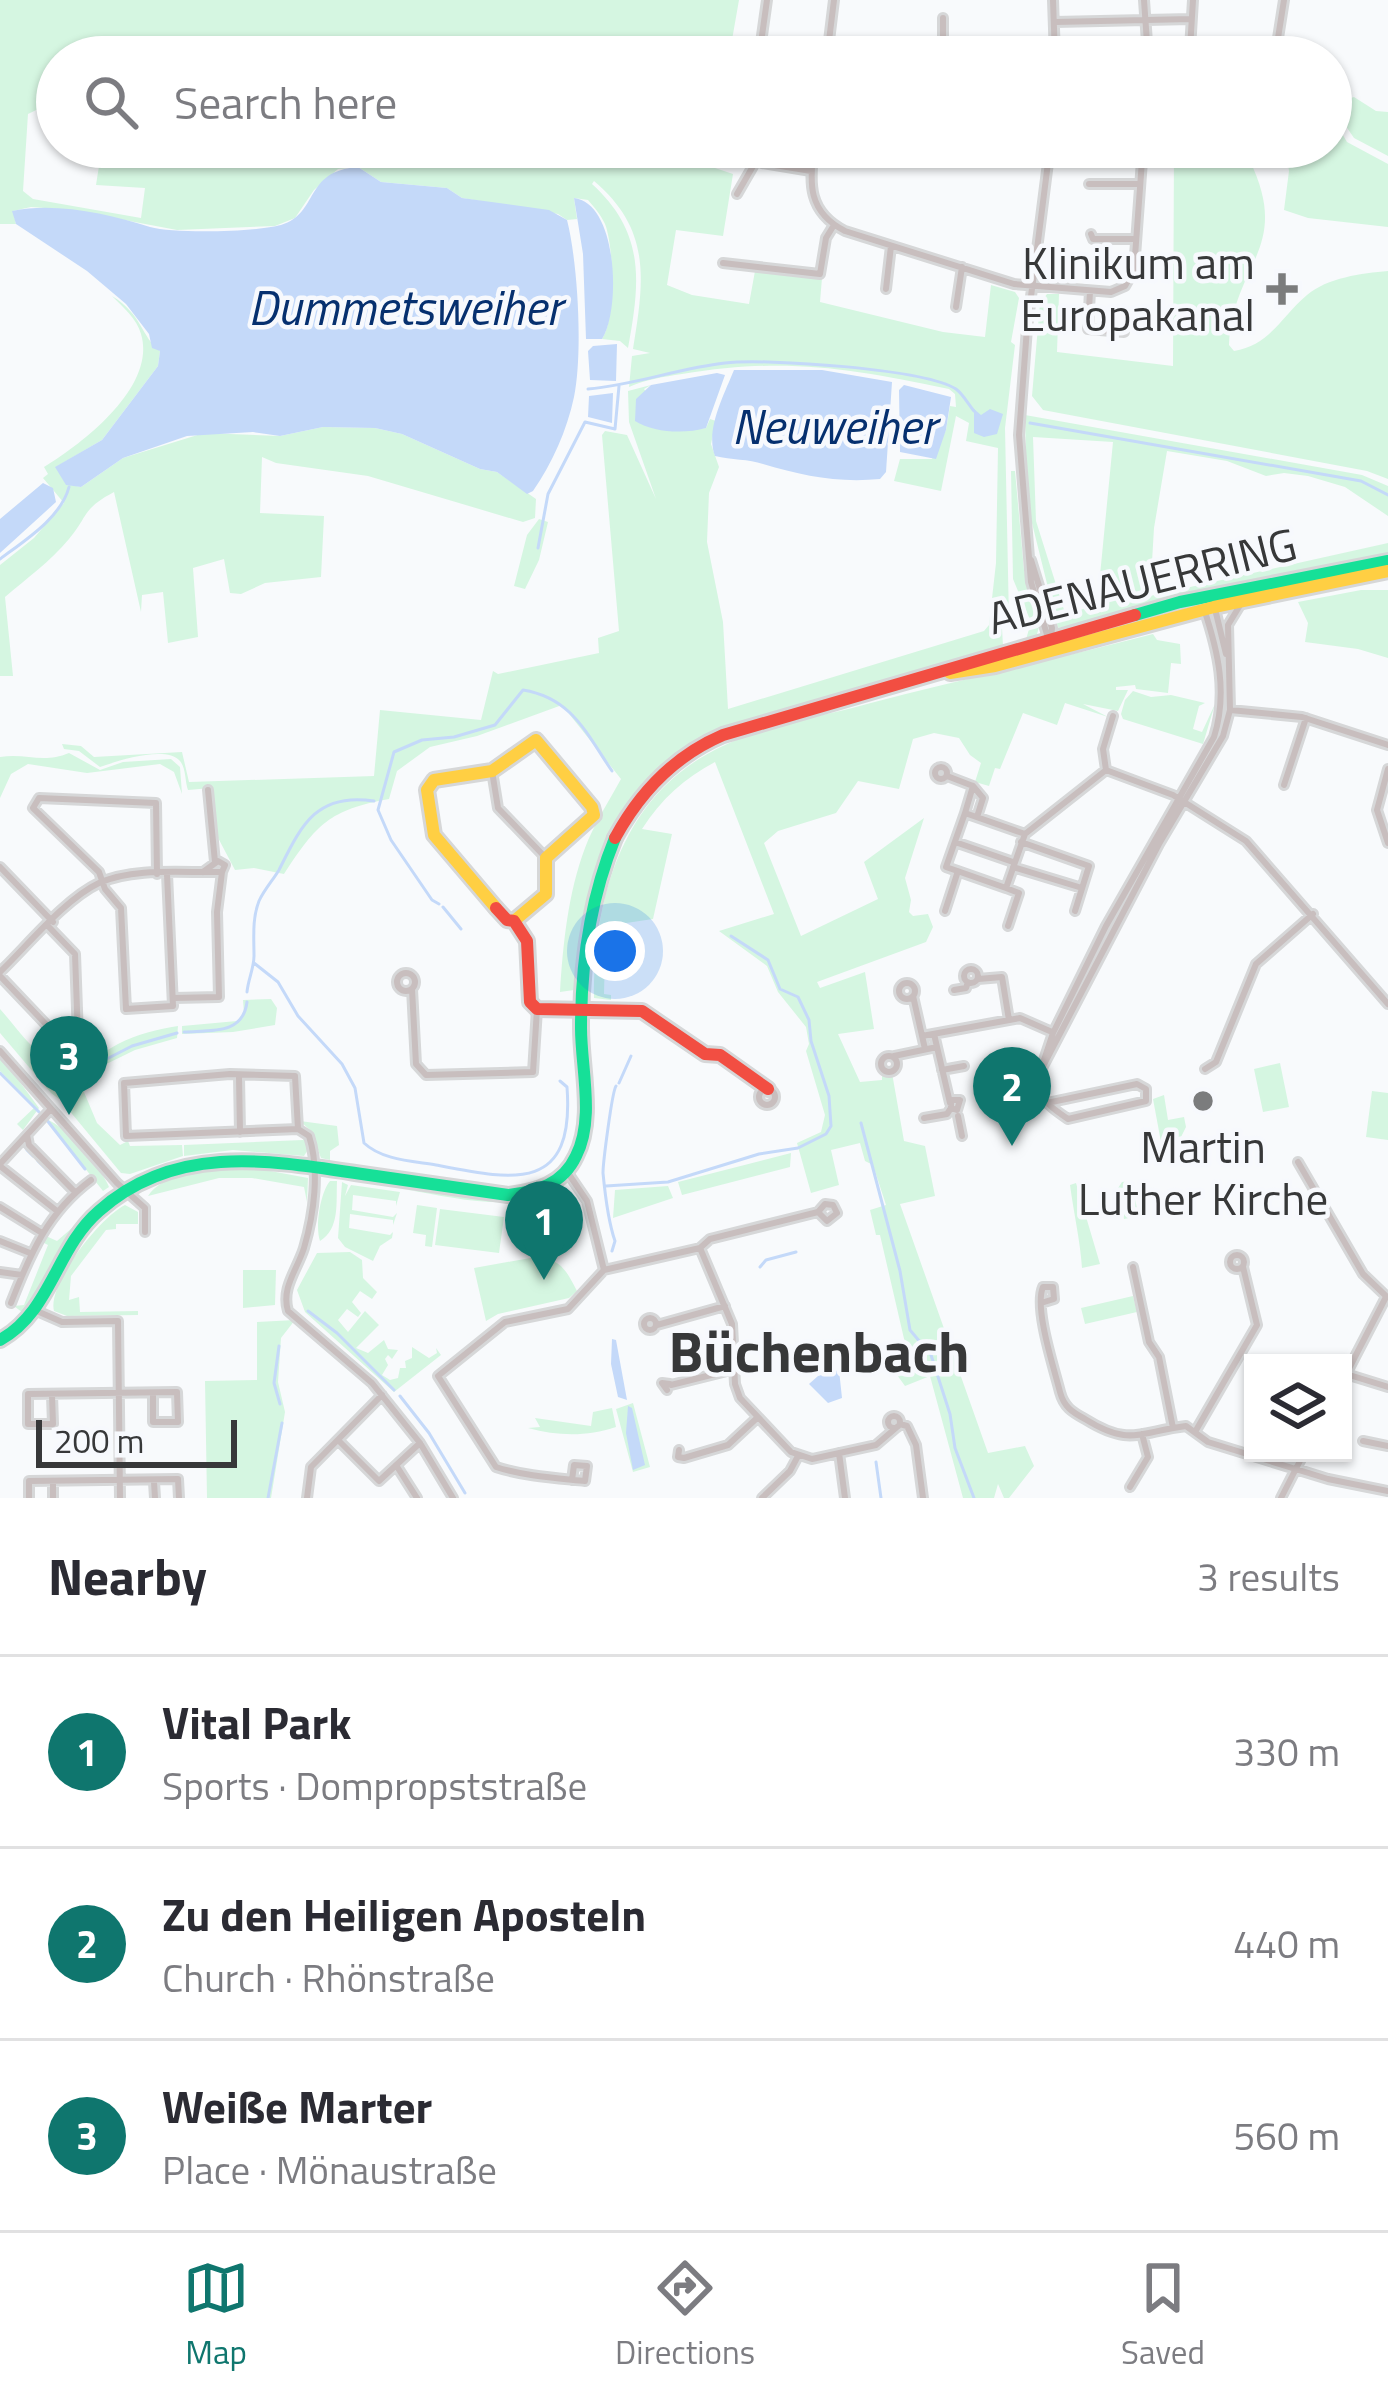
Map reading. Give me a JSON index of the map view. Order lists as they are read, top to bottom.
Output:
{
  "streets": {
    "main road": ["ADENAUERRING"]
  },
  "districts": ["Büchenbach"],
  "water": ["Dummetsweiher", "Neuweiher"],
  "places": {
    "health": ["Klinikum am Europakanal"],
    "other": ["Martin Luther Kirche"]
  },
  "scale_bar": "200 m",
  "page": {
    "search": "Search here",
    "pins": ["3", "2", "1"],
    "scale": "200 m",
    "heading": ["Nearby", "3 results"],
    "list": [
      {
        "mark": "1",
        "name": "Vital Park",
        "note": "Sports · Dompropststraße",
        "value": "330 m"
      },
      {
        "mark": "2",
        "name": "Zu den Heiligen Aposteln",
        "note": "Church · Rhönstraße",
        "value": "440 m"
      },
      {
        "mark": "3",
        "name": "Weiße Marter",
        "note": "Place · Mönaustraße",
        "value": "560 m"
      }
    ],
    "nav": ["Map", "Directions", "Saved"]
  }
}
